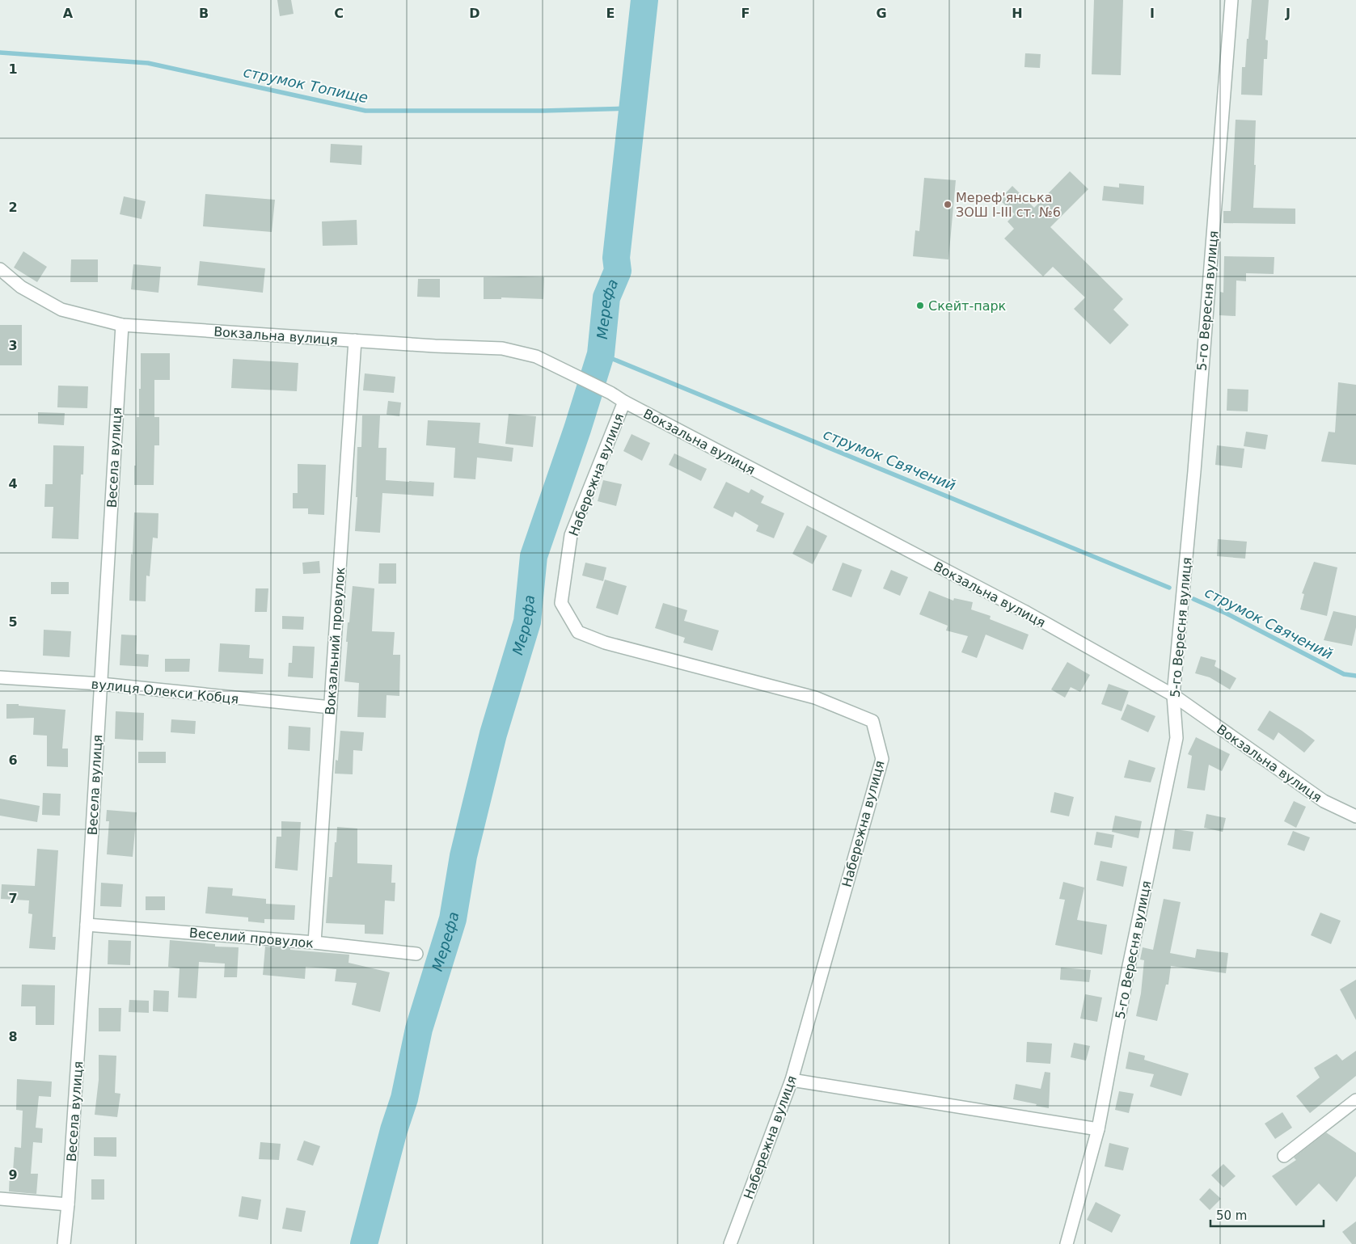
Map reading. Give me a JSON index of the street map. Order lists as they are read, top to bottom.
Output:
{
  "streets": {
    "street": [
      "5-го Вересня вулиця",
      "Вокзальна вулиця",
      "Весела вулиця",
      "Набережна вулиця",
      "Вокзальний провулок",
      "вулиця Олекси Кобця",
      "Веселий провулок"
    ]
  },
  "crossings": [
    ["5-го Вересня вулиця", "Вокзальна вулиця"],
    ["Вокзальна вулиця", "Весела вулиця"],
    ["Вокзальна вулиця", "Набережна вулиця"],
    ["Вокзальна вулиця", "Вокзальний провулок"],
    ["Весела вулиця", "вулиця Олекси Кобця"],
    ["Весела вулиця", "Веселий провулок"],
    ["Вокзальний провулок", "вулиця Олекси Кобця"],
    ["Вокзальний провулок", "Веселий провулок"]
  ],
  "water": ["струмок Топище", "Мерефа", "струмок Свячений"],
  "places": ["Мереф'янська ЗОШ І-ІІІ ст. №6", "Скейт-парк"],
  "scale_bar": "50 m",
  "grid": {
    "columns": [
      "A",
      "B",
      "C",
      "D",
      "E",
      "F",
      "G",
      "H",
      "I",
      "J"
    ],
    "rows": [
      "1",
      "2",
      "3",
      "4",
      "5",
      "6",
      "7",
      "8",
      "9"
    ]
  }
}
